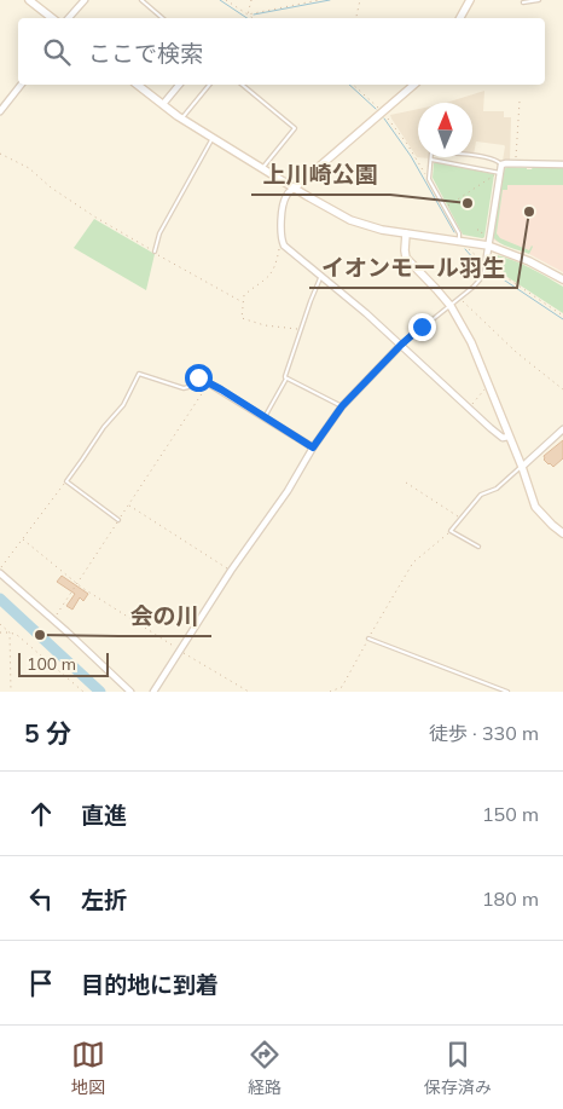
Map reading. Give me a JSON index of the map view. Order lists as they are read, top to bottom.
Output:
{
  "places": ["上川崎公園", "イオンモール羽生", "会の川"],
  "scale_bar": "100 m",
  "north": "top",
  "page": {
    "search": "ここで検索",
    "scale": "100 m",
    "heading": ["5 分", "徒歩 · 330 m"],
    "list": [
      ["直進", "150 m"],
      ["左折", "180 m"],
      "目的地に到着"
    ],
    "nav": ["地図", "経路", "保存済み"]
  }
}
